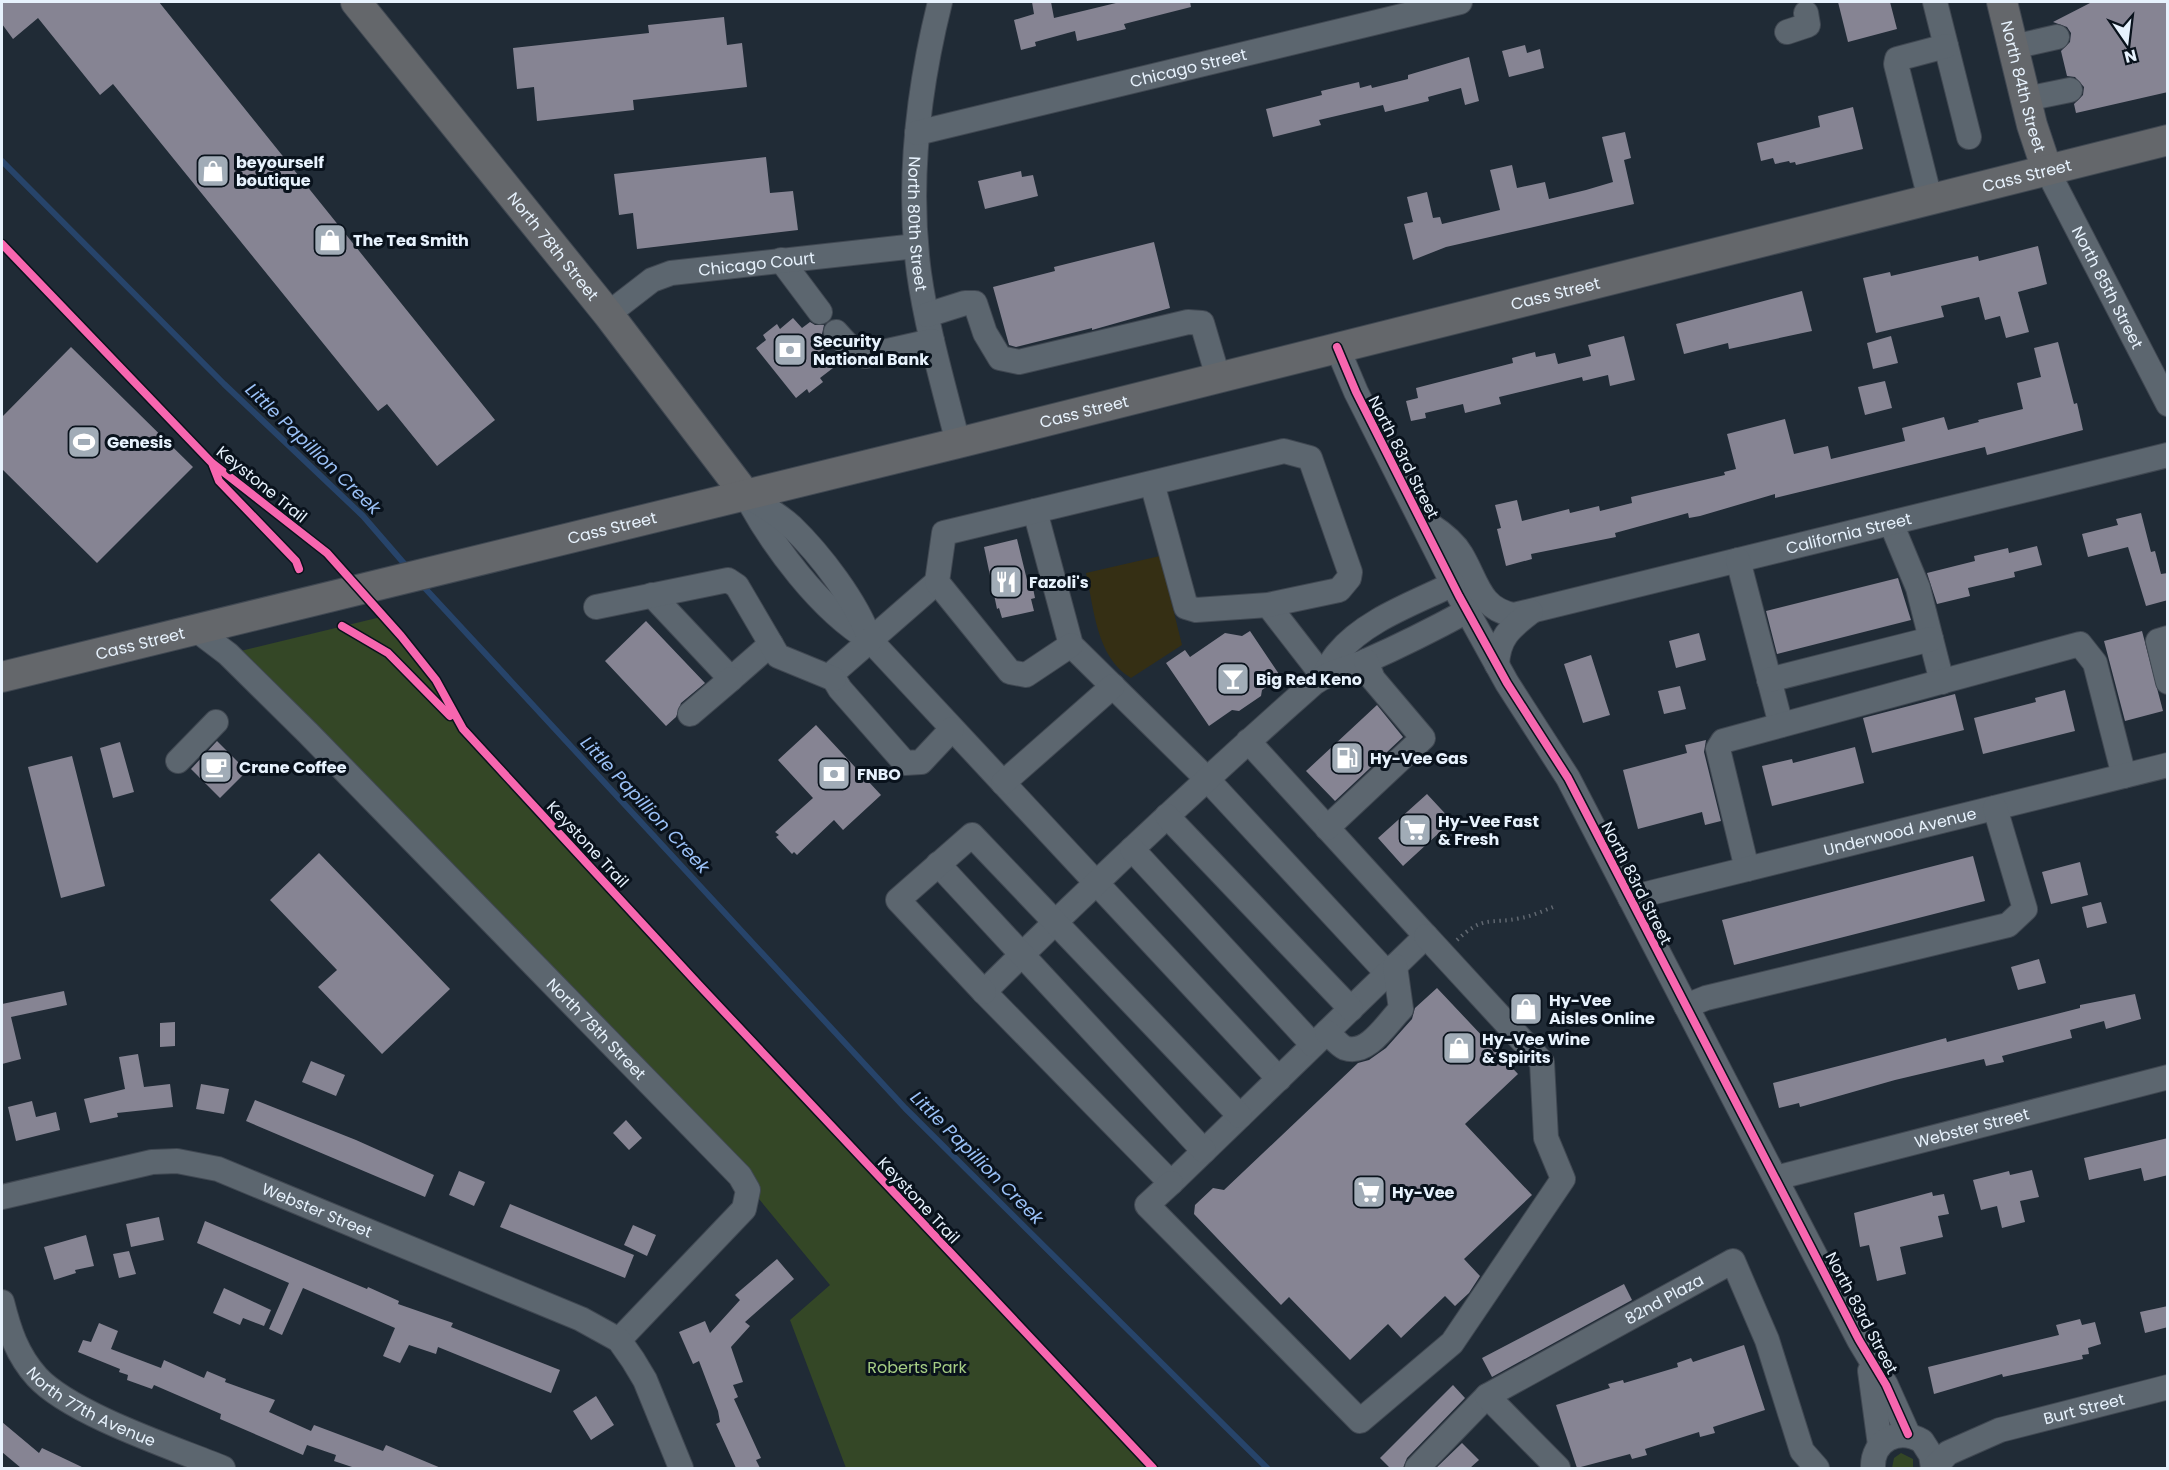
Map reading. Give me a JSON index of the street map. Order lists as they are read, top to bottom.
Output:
{
  "streets": {
    "main road": ["North 84th Street", "Cass Street", "North 78th Street"],
    "street": [
      "Chicago Street",
      "North 80th Street",
      "Chicago Court",
      "North 85th Street",
      "North 83rd Street",
      "California Street",
      "Underwood Avenue",
      "Webster Street",
      "82nd Plaza",
      "North 77th Avenue",
      "Burt Street"
    ],
    "cycle path": ["Keystone Trail"]
  },
  "crossings": [
    ["Chicago Street", "North 80th Street"],
    ["North 84th Street", "Cass Street"],
    ["North 84th Street", "North 85th Street"],
    ["Cass Street", "North 80th Street"],
    ["Cass Street", "North 78th Street"],
    ["Cass Street", "North 85th Street"],
    ["Cass Street", "North 83rd Street"],
    ["North 80th Street", "Chicago Court"],
    ["North 78th Street", "Chicago Court"],
    ["North 78th Street", "Webster Street"],
    ["North 83rd Street", "California Street"],
    ["North 83rd Street", "Underwood Avenue"],
    ["North 83rd Street", "Webster Street"],
    ["North 83rd Street", "Burt Street"]
  ],
  "water": ["Little Papillion Creek"],
  "parks": ["Roberts Park"],
  "places": {
    "shop": [
      "beyourself boutique",
      "The Tea Smith",
      "Hy-Vee Aisles Online",
      "Hy-Vee Wine & Spirits"
    ],
    "bank": ["Security National Bank", "FNBO"],
    "sports": ["Genesis"],
    "restaurant": ["Fazoli's"],
    "bar": ["Big Red Keno"],
    "fuel station": ["Hy-Vee Gas"],
    "cafe": ["Crane Coffee"],
    "supermarket": ["Hy-Vee Fast & Fresh", "Hy-Vee"]
  },
  "north": "bottom"
}
